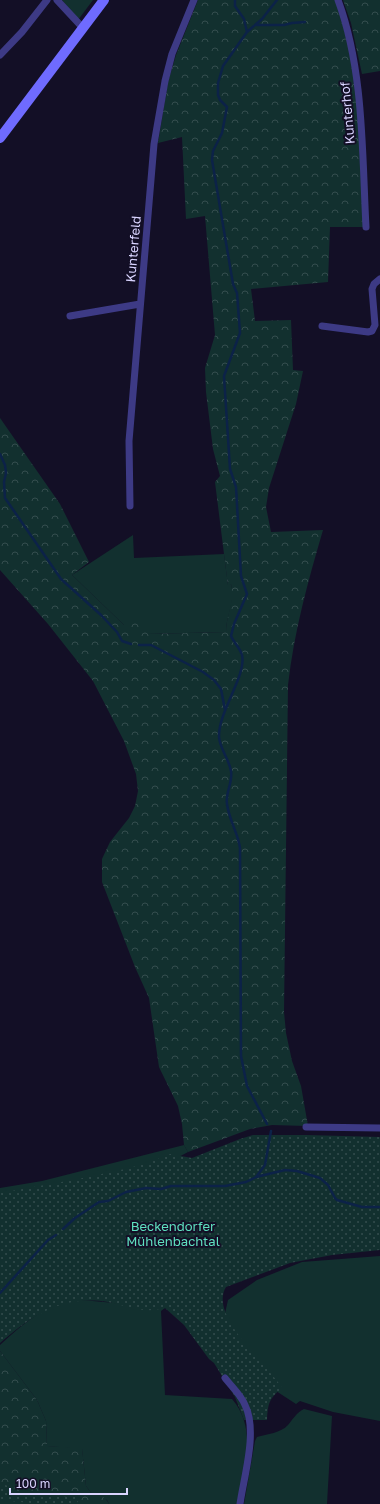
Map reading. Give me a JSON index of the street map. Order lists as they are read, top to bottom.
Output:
{
  "streets": {
    "street": ["Kunterhof", "Kunterfeld"]
  },
  "parks": ["Beckendorfer Mühlenbachtal"],
  "scale_bar": "100 m"
}
